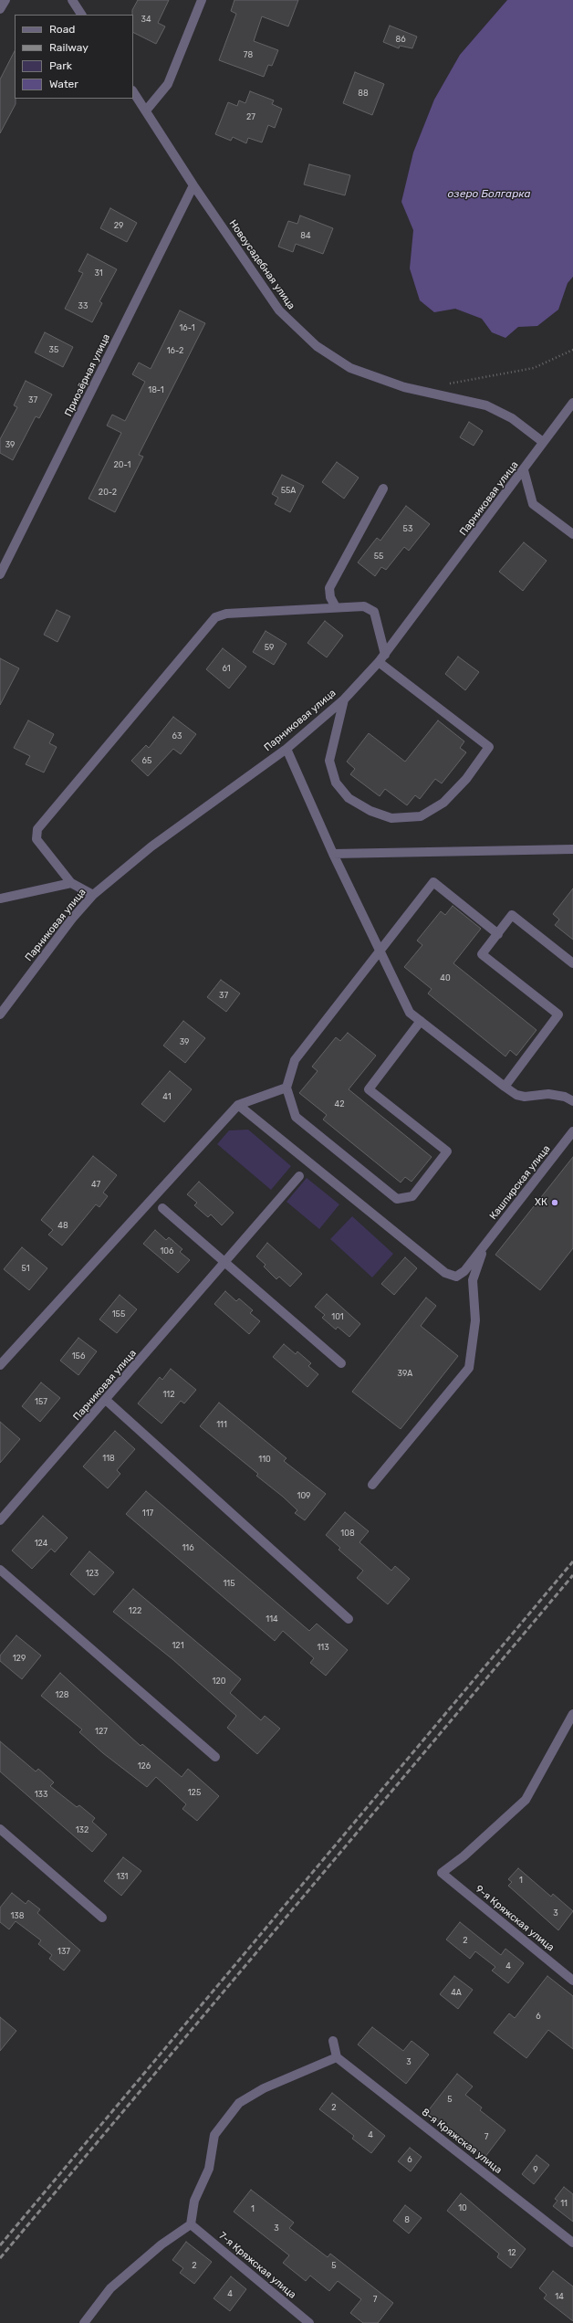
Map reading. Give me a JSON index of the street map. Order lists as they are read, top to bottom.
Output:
{
  "streets": {
    "street": [
      "Новоусадебная улица",
      "Приозёрная улица",
      "Парниковая улица",
      "Кашпирская улица",
      "9-я Кряжская улица",
      "8-я Кряжская улица",
      "7-я Кряжская улица"
    ]
  },
  "crossings": [
    ["Новоусадебная улица", "Приозёрная улица"],
    ["Новоусадебная улица", "Парниковая улица"]
  ],
  "water": ["озеро Болгарка"],
  "places": ["ХК"],
  "house_numbers": [
    "34",
    "86",
    "78",
    "88",
    "27",
    "29",
    "84",
    "31",
    "33",
    "16-1",
    "35",
    "16-2",
    "18-1",
    "37",
    "39",
    "20-1",
    "55А",
    "20-2",
    "53",
    "55",
    "59",
    "61",
    "63",
    "65",
    "40",
    "37",
    "39",
    "41",
    "42",
    "47",
    "48",
    "106",
    "51",
    "155",
    "101",
    "156",
    "39А",
    "112",
    "157",
    "111",
    "118",
    "110",
    "109",
    "117",
    "108",
    "124",
    "116",
    "123",
    "115",
    "122",
    "114",
    "121",
    "113",
    "129",
    "120",
    "128",
    "127",
    "126",
    "125",
    "133",
    "132",
    "131",
    "1",
    "3",
    "138",
    "2",
    "137",
    "4",
    "4А",
    "6",
    "3",
    "5",
    "2",
    "4",
    "7",
    "6",
    "9",
    "11",
    "10",
    "1",
    "8",
    "3",
    "12",
    "2",
    "5",
    "4",
    "14",
    "7"
  ],
  "legend": [
    "Road",
    "Railway",
    "Park",
    "Water"
  ]
}
